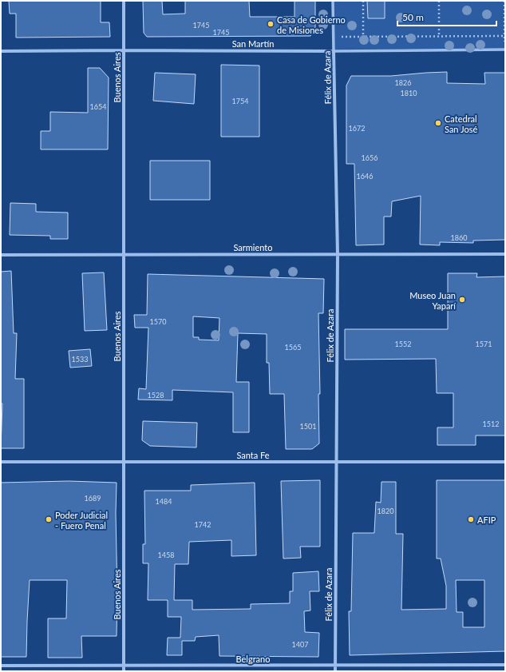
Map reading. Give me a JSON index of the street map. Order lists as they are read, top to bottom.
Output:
{
  "streets": {
    "street": [
      "San Martín",
      "Buenos Aires",
      "Félix de Azara",
      "Sarmiento",
      "Santa Fe",
      "Belgrano"
    ]
  },
  "crossings": [
    ["San Martín", "Buenos Aires"],
    ["San Martín", "Félix de Azara"],
    ["Buenos Aires", "Sarmiento"],
    ["Buenos Aires", "Santa Fe"],
    ["Buenos Aires", "Belgrano"],
    ["Félix de Azara", "Sarmiento"],
    ["Félix de Azara", "Santa Fe"],
    ["Félix de Azara", "Belgrano"]
  ],
  "places": [
    "Casa de Gobierno de Misiones",
    "Catedral San José",
    "Museo Juan Yaparí",
    "Poder Judicial - Fuero Penal",
    "AFIP"
  ],
  "house_numbers": [
    "1745",
    "1745",
    "1826",
    "1810",
    "1754",
    "1654",
    "1672",
    "1656",
    "1646",
    "1860",
    "1570",
    "1552",
    "1571",
    "1565",
    "1533",
    "1528",
    "1512",
    "1501",
    "1689",
    "1484",
    "1820",
    "1742",
    "1458",
    "1407"
  ],
  "scale_bar": "50 m"
}
